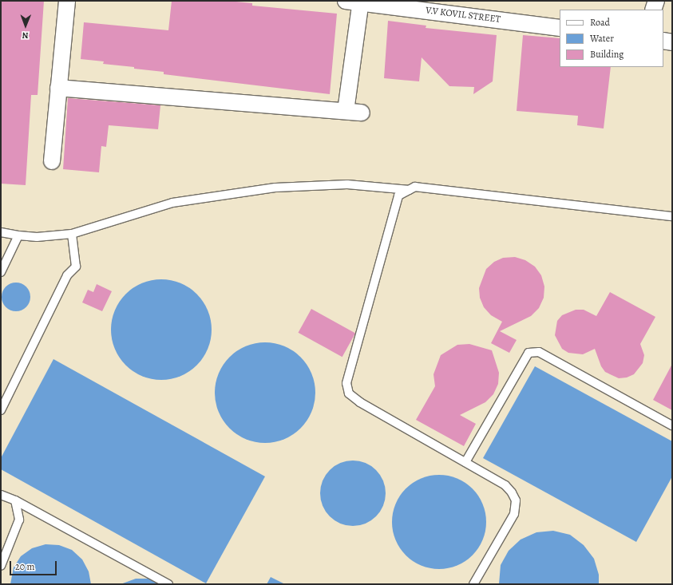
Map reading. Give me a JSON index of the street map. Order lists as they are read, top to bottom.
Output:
{
  "streets": {
    "street": ["V.V KOVIL STREET"]
  },
  "legend": ["Road", "Water", "Building"],
  "scale_bar": "20 m",
  "north": "bottom"
}
